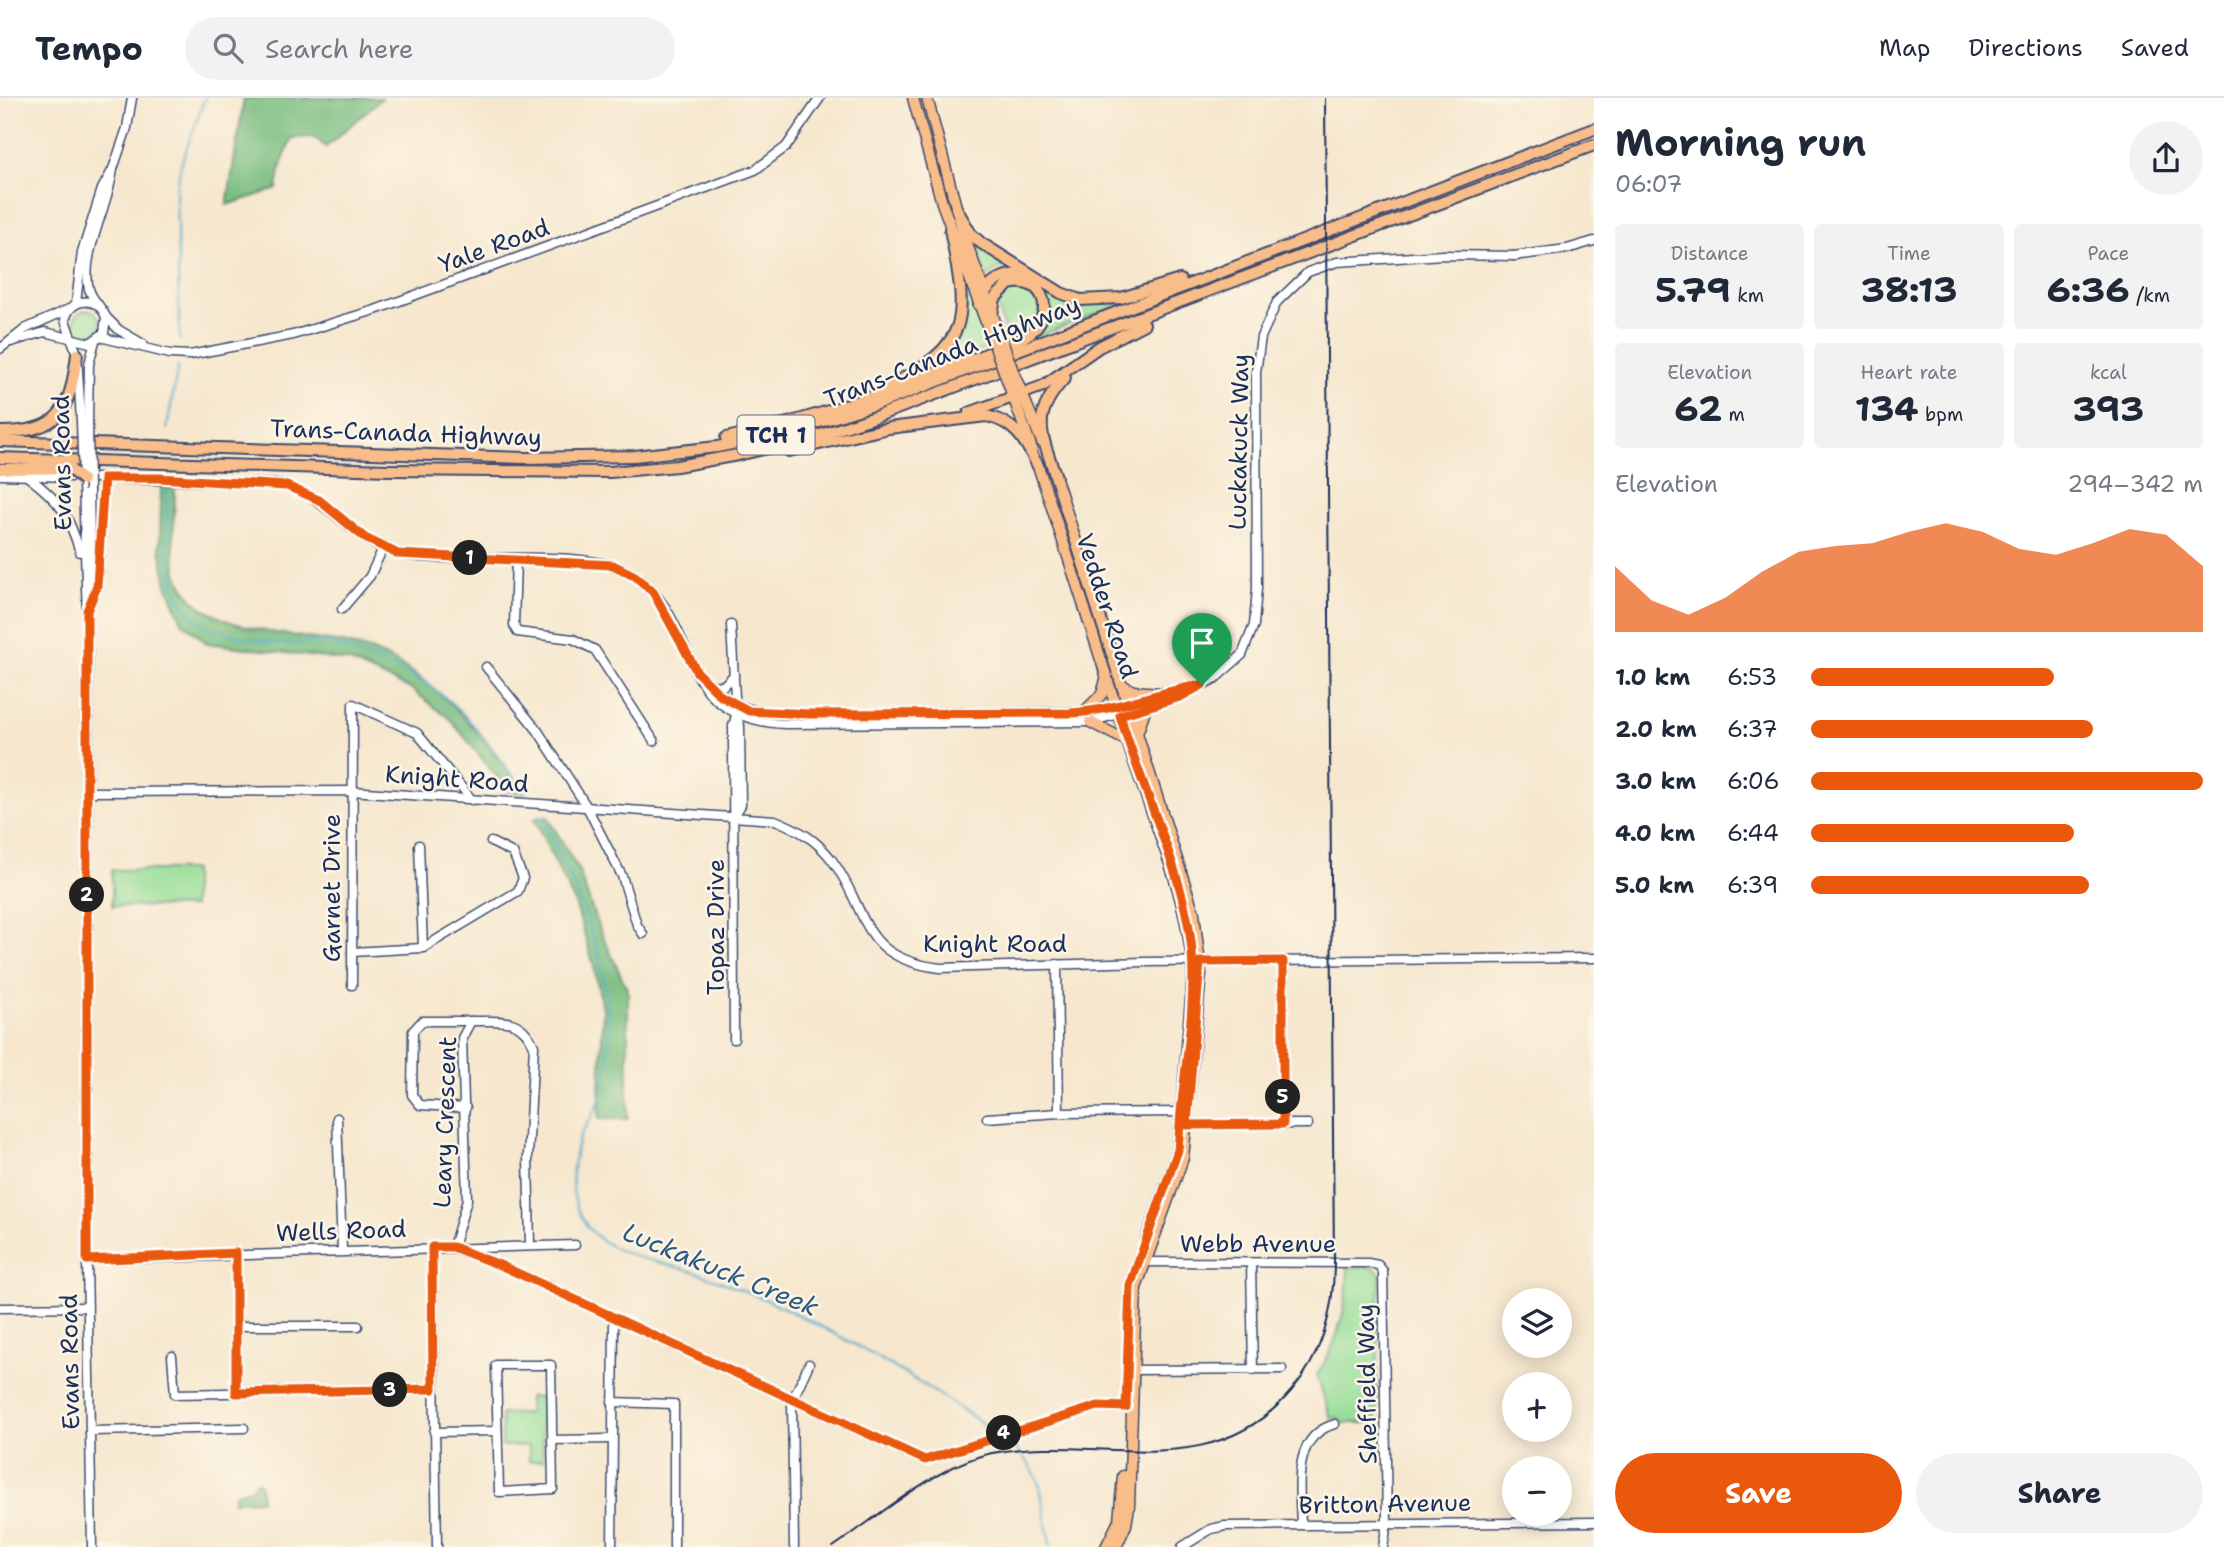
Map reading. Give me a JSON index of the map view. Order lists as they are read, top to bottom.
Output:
{
  "streets": {
    "highway": ["Trans-Canada Highway", "TCH 1"],
    "main road": ["Vedder Road"],
    "street": [
      "Yale Road",
      "Luckakuck Way",
      "Evans Road",
      "Knight Road",
      "Garnet Drive",
      "Topaz Drive",
      "Leary Crescent",
      "Wells Road",
      "Webb Avenue",
      "Sheffield Way",
      "Britton Avenue"
    ]
  },
  "crossings": [
    ["Yale Road", "Evans Road"],
    ["Luckakuck Way", "Evans Road"],
    ["Luckakuck Way", "Vedder Road"],
    ["Luckakuck Way", "Topaz Drive"],
    ["Evans Road", "Knight Road"],
    ["Evans Road", "Wells Road"],
    ["Vedder Road", "Knight Road"],
    ["Vedder Road", "Wells Road"],
    ["Vedder Road", "Webb Avenue"],
    ["Knight Road", "Garnet Drive"],
    ["Knight Road", "Topaz Drive"],
    ["Leary Crescent", "Wells Road"],
    ["Webb Avenue", "Sheffield Way"],
    ["Sheffield Way", "Britton Avenue"]
  ],
  "water": ["Luckakuck Creek"],
  "page": {
    "header": "Tempo",
    "search": "Search here",
    "nav": ["Map", "Directions", "Saved"],
    "heading": ["Morning run", "06:07"],
    "stats": [
      ["Distance", "5.79 km"],
      ["Time", "38:13"],
      ["Pace", "6:36 /km"],
      ["Elevation", "62 m"],
      ["Heart rate", "134 bpm"],
      ["kcal", "393"]
    ],
    "chart": ["Elevation", "294–342 m"],
    "pins": [
      "1",
      "2",
      "5",
      "3",
      "4"
    ],
    "list": [
      {
        "name": "1.0 km",
        "note": "6:53"
      },
      {
        "name": "2.0 km",
        "note": "6:37"
      },
      {
        "name": "3.0 km",
        "note": "6:06"
      },
      {
        "name": "4.0 km",
        "note": "6:44"
      },
      {
        "name": "5.0 km",
        "note": "6:39"
      }
    ],
    "map_buttons": ["+", "−"],
    "buttons": ["Save", "Share"]
  }
}
